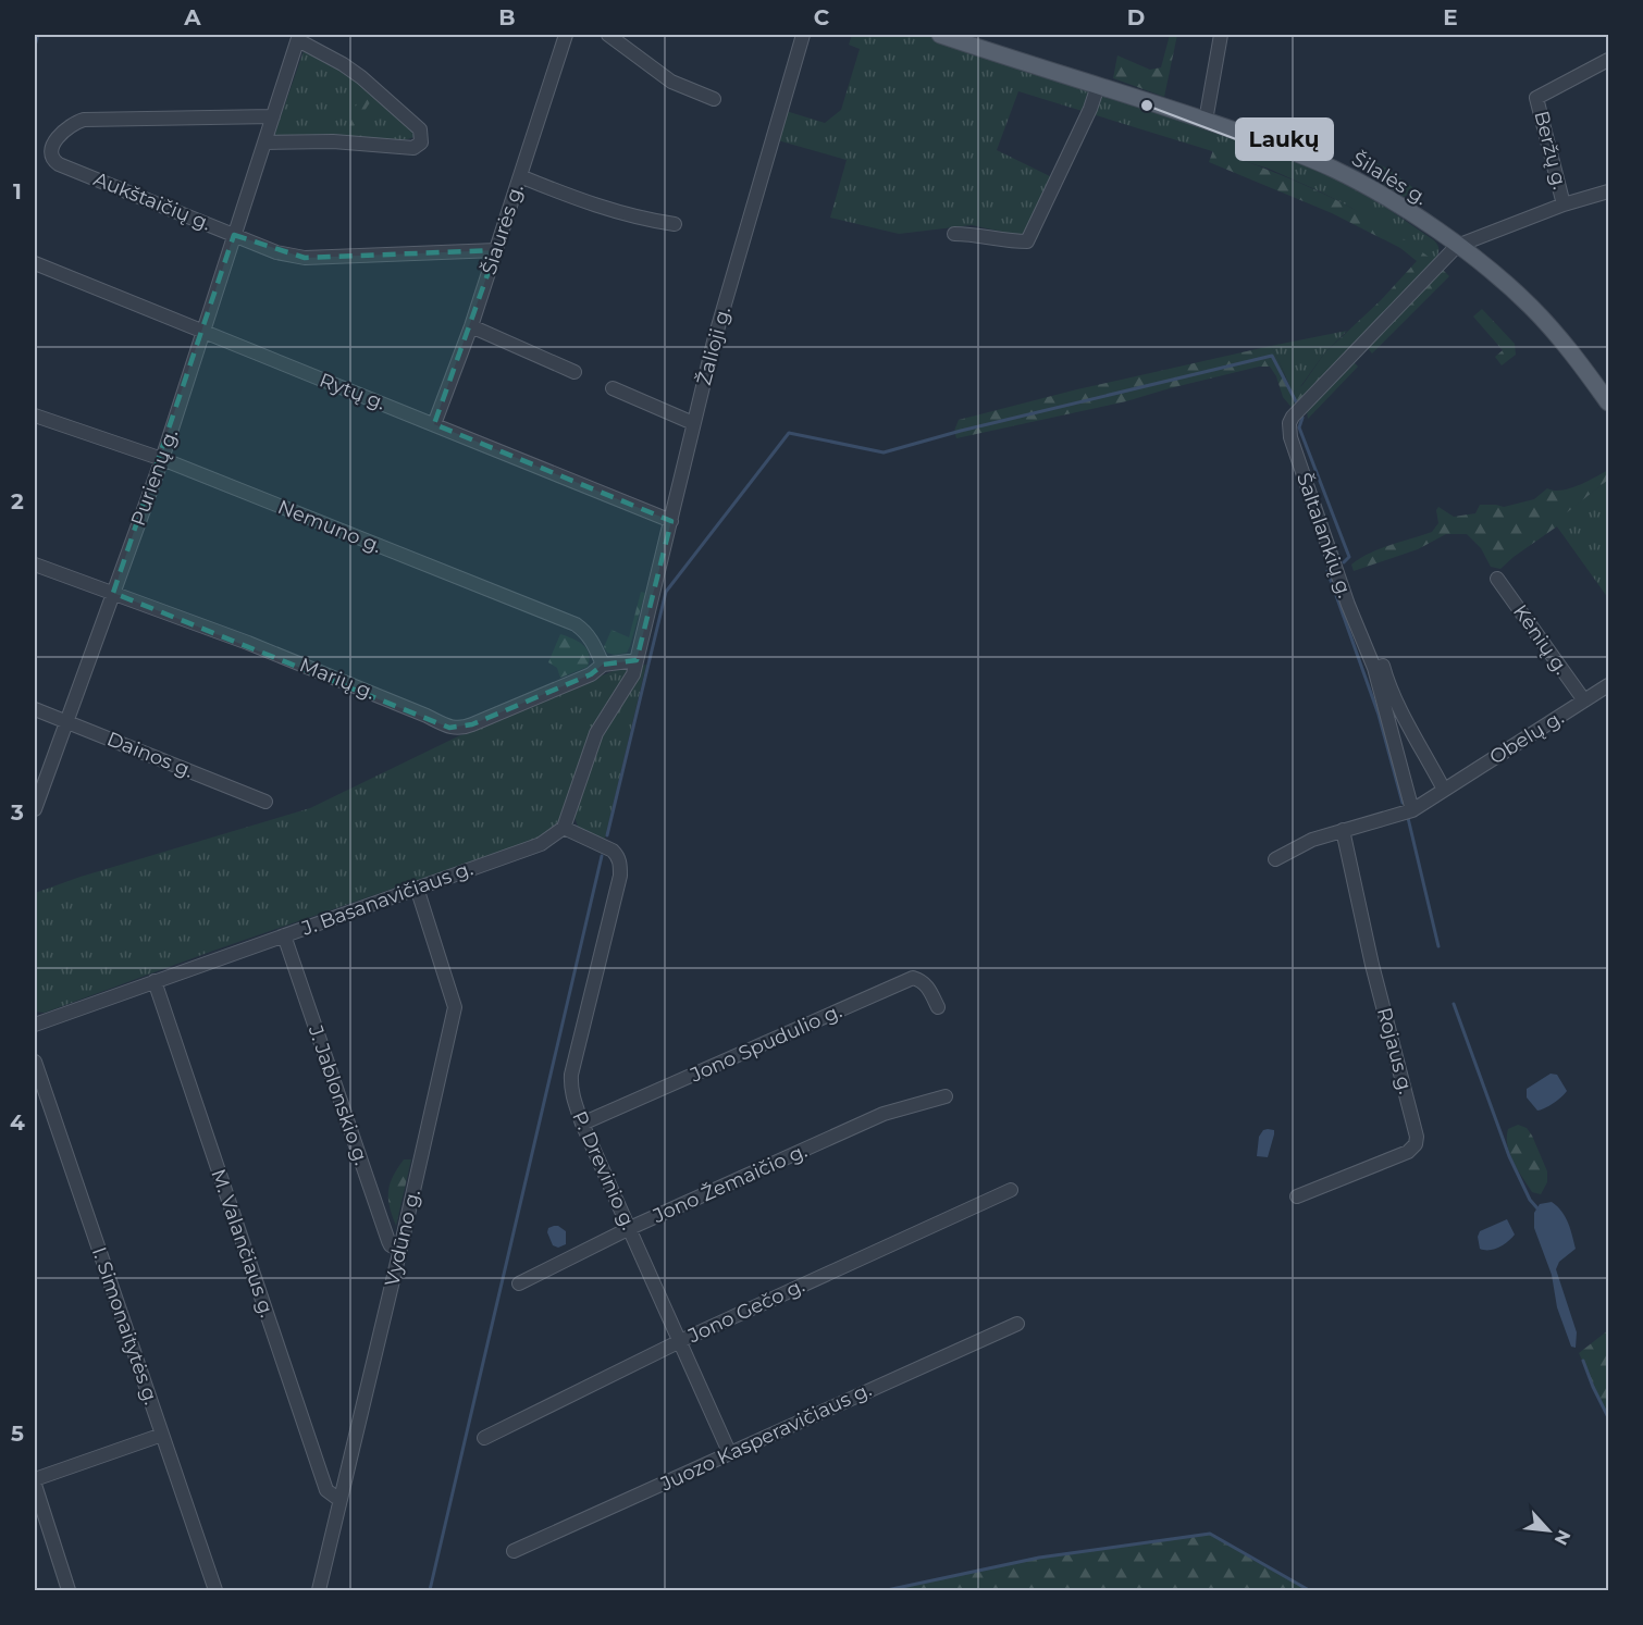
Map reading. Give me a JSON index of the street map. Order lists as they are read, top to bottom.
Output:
{
  "streets": {
    "main road": ["Šilalės g."],
    "street": [
      "Beržų g.",
      "Aukštaičių g.",
      "Šiaurės g.",
      "Žalioji g.",
      "Rytų g.",
      "Purienų g.",
      "Nemuno g.",
      "Šaltalankių g.",
      "Kėnių g.",
      "Marių g.",
      "Obelų g.",
      "Dainos g.",
      "J. Basanavičiaus g.",
      "Jono Spudulio g.",
      "Rojaus g.",
      "J. Jablonskio g.",
      "P. Drevinio g.",
      "Jono Žemaičio g.",
      "Vydūno g.",
      "M. Valančiaus g.",
      "Jono Gečo g.",
      "I. Simonaitytės g.",
      "Juozo Kasperavičiaus g."
    ]
  },
  "crossings": [
    ["Šilalės g.", "Šaltalankių g."],
    ["Aukštaičių g.", "Šiaurės g."],
    ["Aukštaičių g.", "Purienų g."],
    ["Šiaurės g.", "Rytų g."],
    ["Žalioji g.", "Rytų g."],
    ["Žalioji g.", "Marių g."],
    ["Rytų g.", "Purienų g."],
    ["Purienų g.", "Nemuno g."],
    ["Purienų g.", "Marių g."],
    ["Purienų g.", "Dainos g."],
    ["Nemuno g.", "Marių g."],
    ["Šaltalankių g.", "Obelų g."],
    ["Kėnių g.", "Obelų g."],
    ["J. Basanavičiaus g.", "J. Jablonskio g."],
    ["J. Basanavičiaus g.", "P. Drevinio g."],
    ["J. Basanavičiaus g.", "Vydūno g."],
    ["J. Basanavičiaus g.", "M. Valančiaus g."],
    ["Jono Spudulio g.", "P. Drevinio g."],
    ["J. Jablonskio g.", "Vydūno g."],
    ["P. Drevinio g.", "Jono Žemaičio g."],
    ["P. Drevinio g.", "Jono Gečo g."],
    ["P. Drevinio g.", "Juozo Kasperavičiaus g."],
    ["Vydūno g.", "M. Valančiaus g."]
  ],
  "places": ["Laukų"],
  "north": "bottom right",
  "grid": {
    "columns": [
      "A",
      "B",
      "C",
      "D",
      "E"
    ],
    "rows": [
      "1",
      "2",
      "3",
      "4",
      "5"
    ]
  }
}
